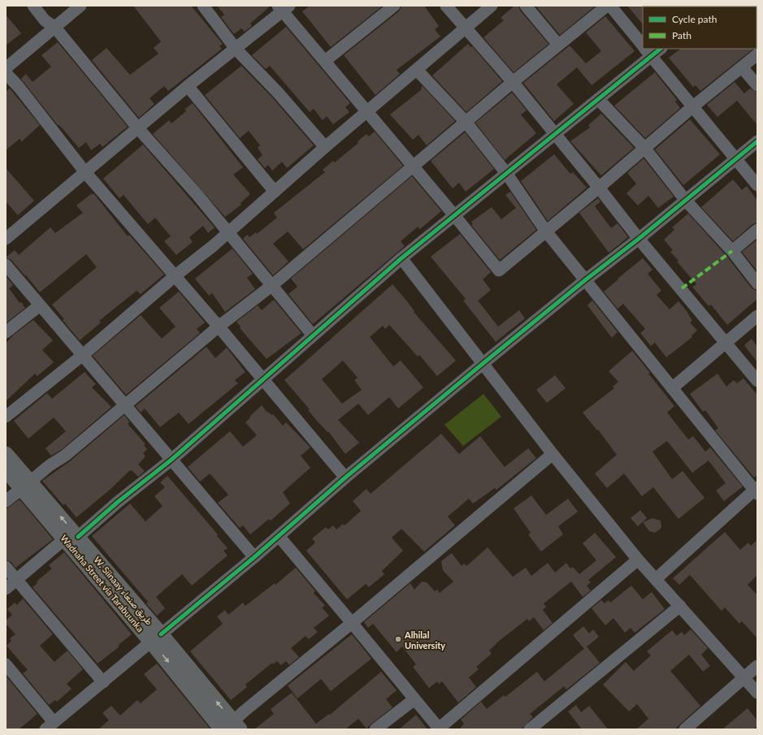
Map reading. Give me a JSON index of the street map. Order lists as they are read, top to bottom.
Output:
{
  "streets": {
    "main road": ["W. Siinaay طريق صنعاء"],
    "cycle path": ["Wadnaha Street via Tarabuunka"]
  },
  "places": ["Alhilal University"],
  "legend": ["Cycle path", "Path"]
}
